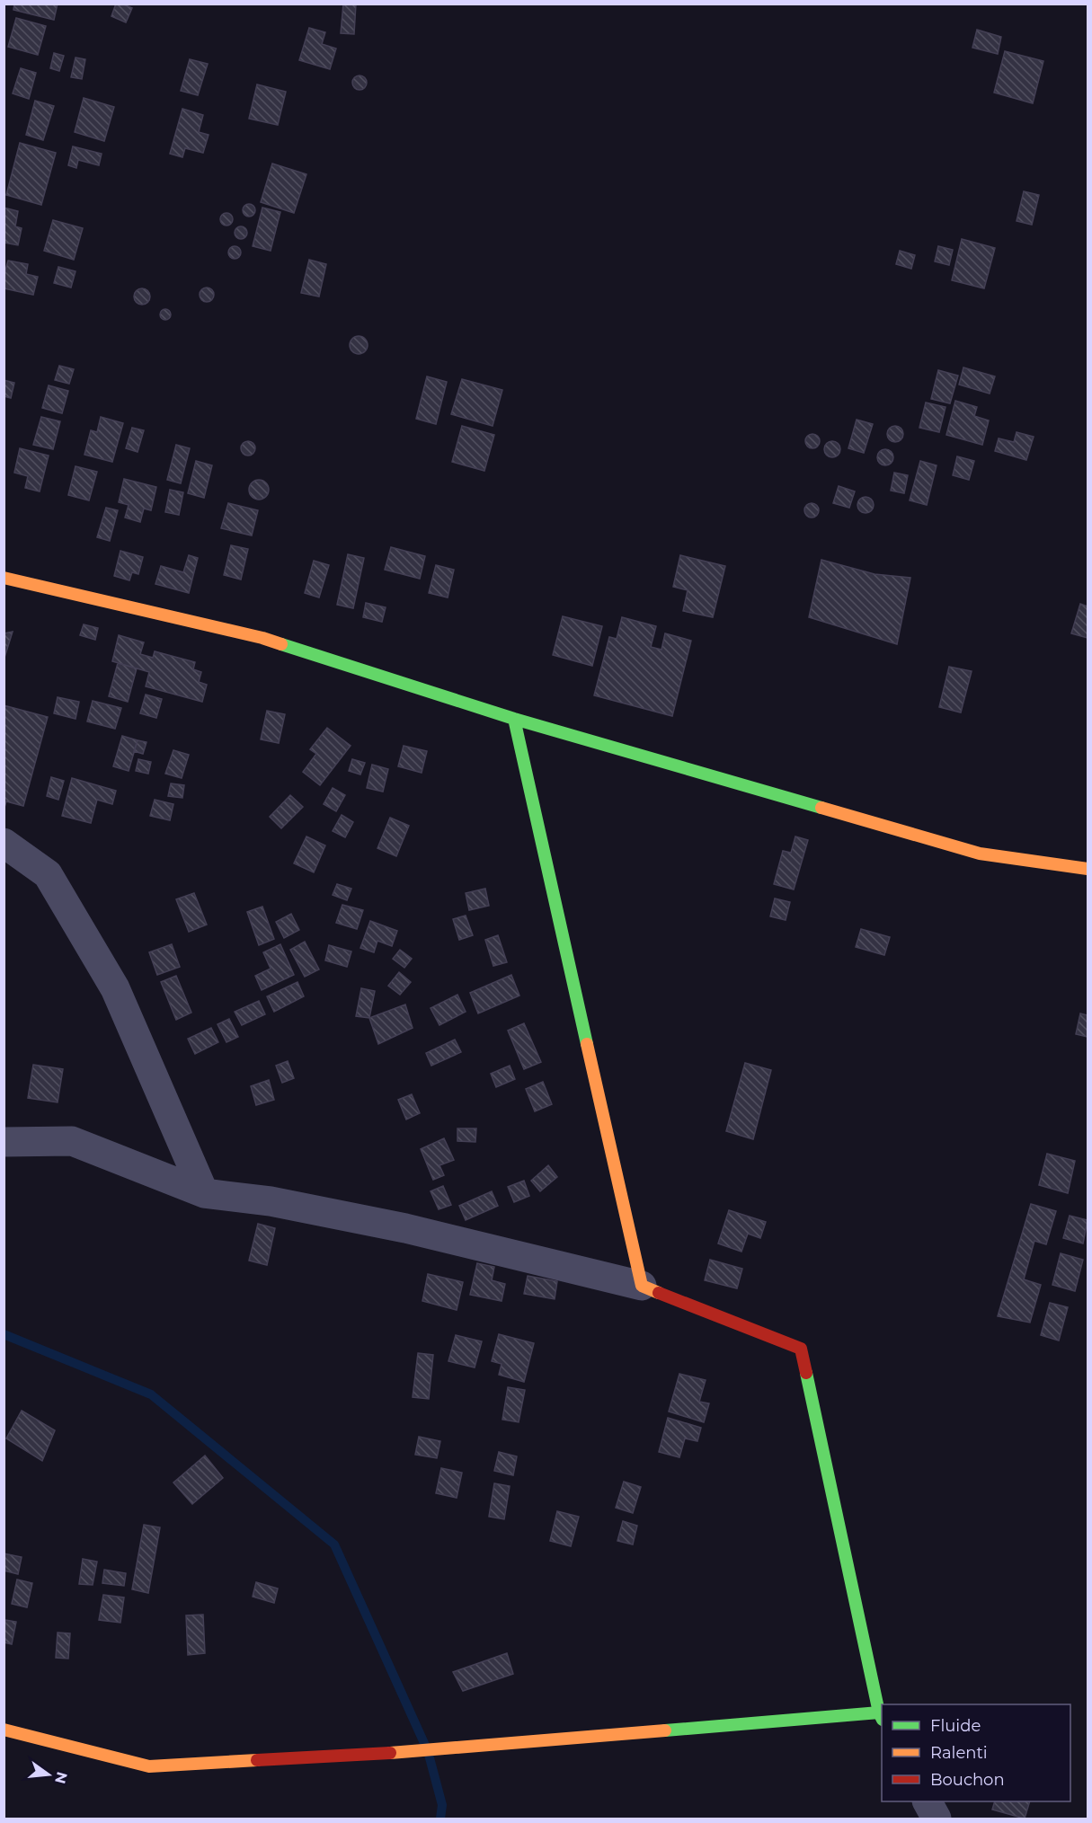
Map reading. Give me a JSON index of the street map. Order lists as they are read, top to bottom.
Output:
{
  "legend": ["Fluide", "Ralenti", "Bouchon"],
  "north": "right"
}
